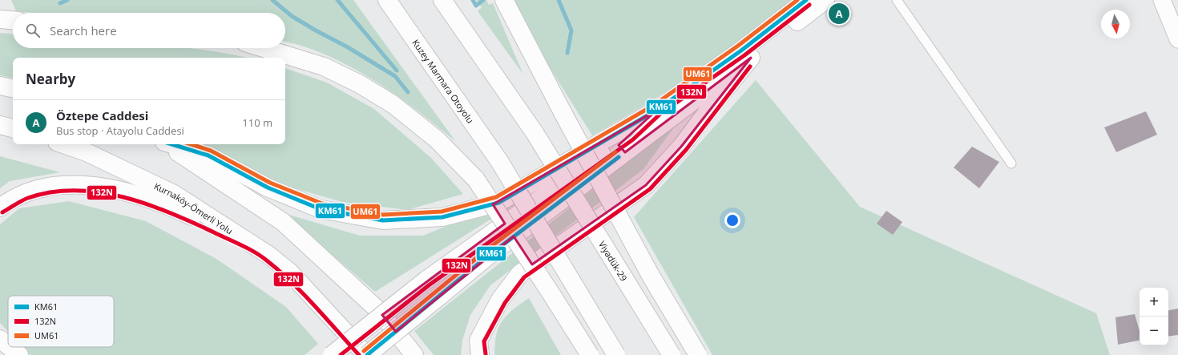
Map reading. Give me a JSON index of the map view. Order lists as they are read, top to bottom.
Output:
{
  "streets": {
    "main road": ["Kuzey Marmara Otoyolu", "Kurnaköy-Ömerli Yolu", "Viyadük-29"]
  },
  "lines": ["transit line KM61", "transit line UM61", "transit line 132N"],
  "legend": ["KM61", "132N", "UM61"],
  "north": "bottom",
  "page": {
    "pins": "A",
    "search": "Search here",
    "heading": "Nearby",
    "list": [
      {
        "mark": "A",
        "name": "Öztepe Caddesi",
        "note": "Bus stop · Atayolu Caddesi",
        "value": "110 m"
      }
    ],
    "map_buttons": ["+", "−"]
  }
}
